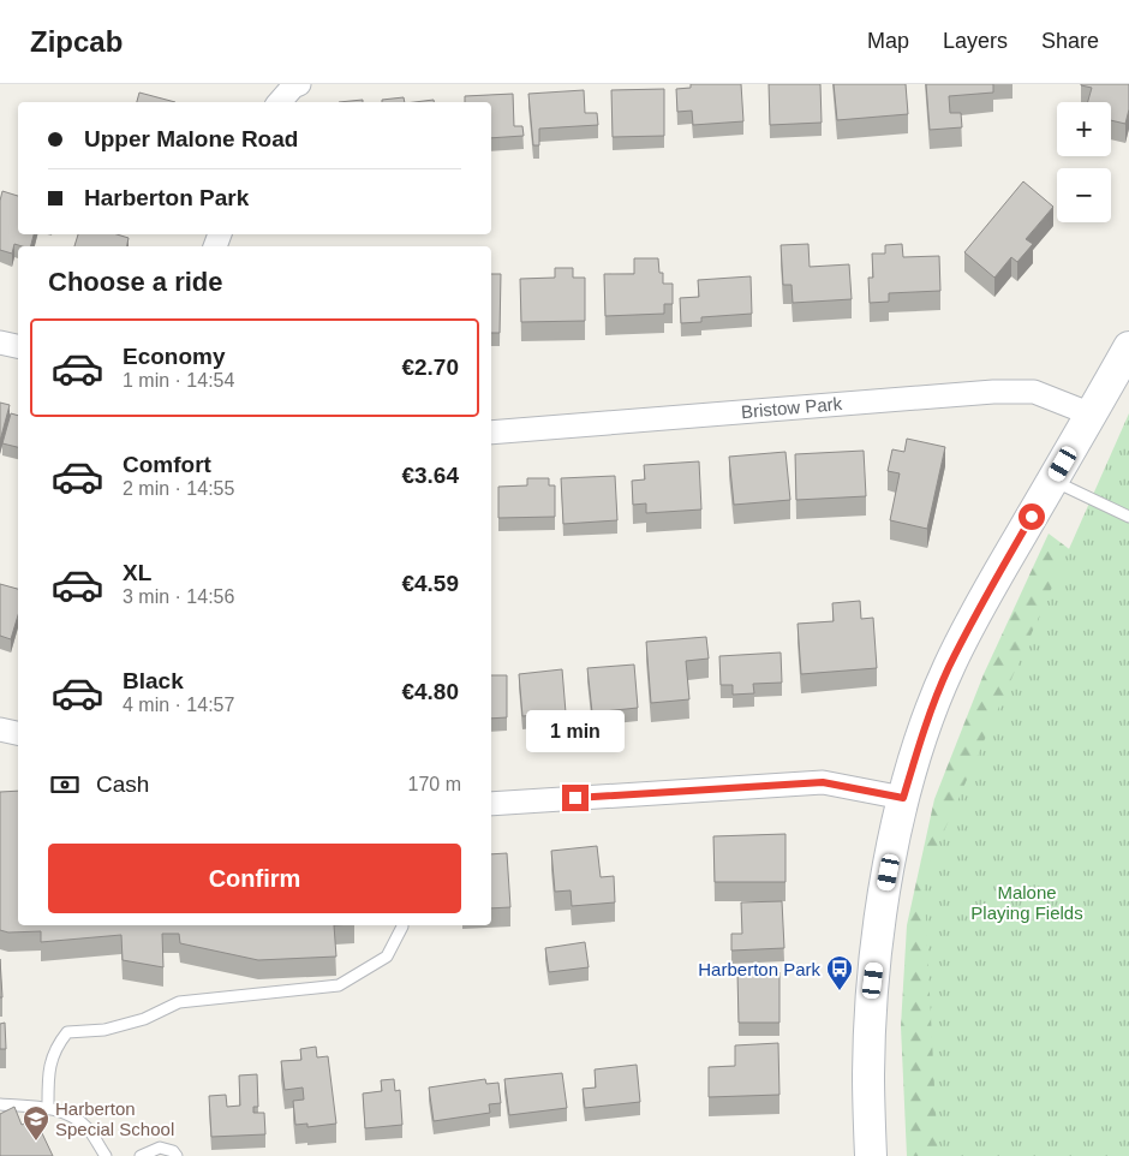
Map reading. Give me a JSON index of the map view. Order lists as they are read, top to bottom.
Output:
{
  "streets": {
    "street": ["Bristow Park"]
  },
  "parks": ["Malone Playing Fields"],
  "places": {
    "bus stop": ["Harberton Park"],
    "school or university": ["Harberton Special School"]
  },
  "page": {
    "header": "Zipcab",
    "nav": ["Map", "Layers", "Share"],
    "map_buttons": ["+", "−"],
    "banner": ["Upper Malone Road", "Harberton Park"],
    "heading": "Choose a ride",
    "list": [
      {
        "name": "Economy",
        "note": "1 min · 14:54",
        "value": "€2.70"
      },
      {
        "name": "Comfort",
        "note": "2 min · 14:55",
        "value": "€3.64"
      },
      {
        "name": "XL",
        "note": "3 min · 14:56",
        "value": "€4.59"
      },
      {
        "name": "Black",
        "note": "4 min · 14:57",
        "value": "€4.80"
      }
    ],
    "bubble": "1 min",
    "pay": ["Cash", "170 m"],
    "buttons": "Confirm"
  }
}
